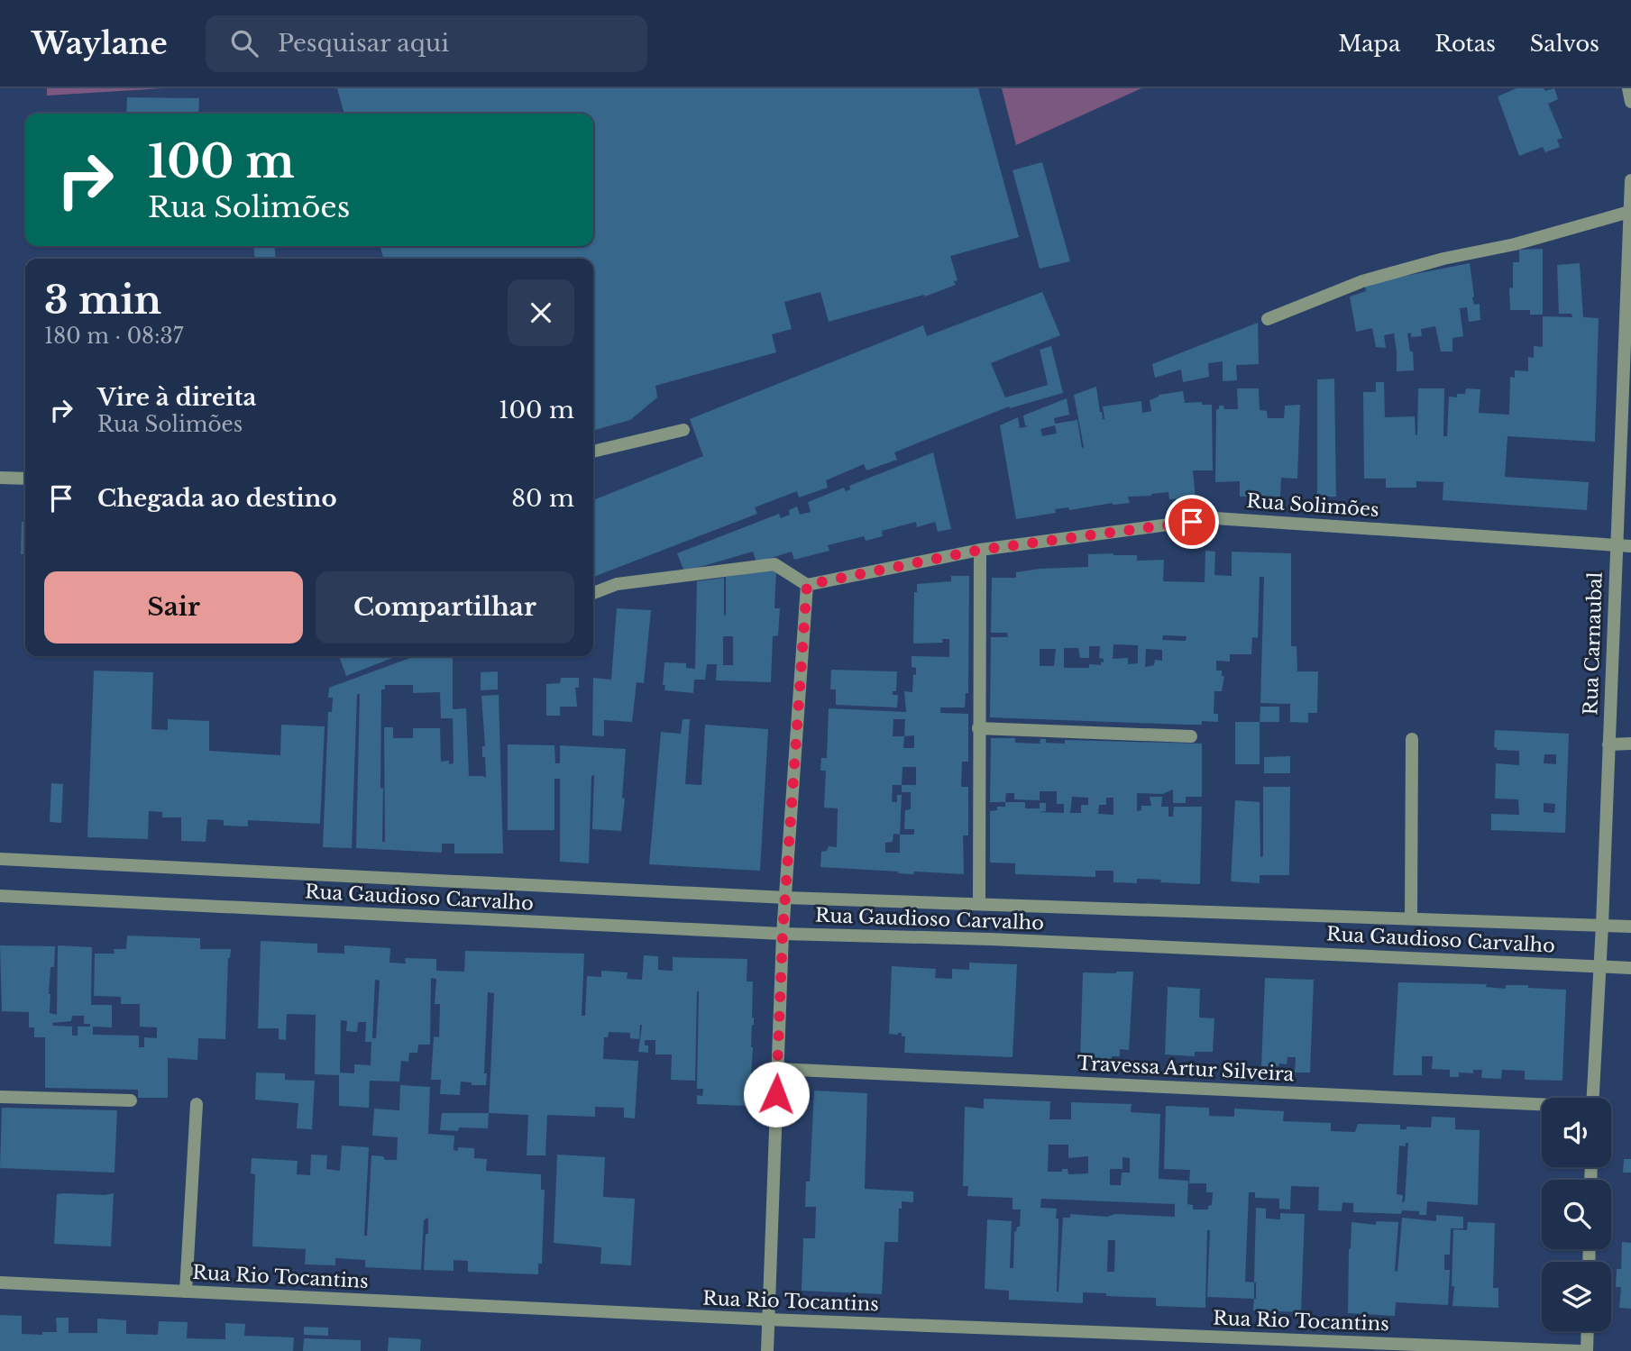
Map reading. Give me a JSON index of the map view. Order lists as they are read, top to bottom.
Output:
{
  "streets": {
    "street": [
      "Rua Solimões",
      "Rua Carnaubal",
      "Rua Gaudioso Carvalho",
      "Travessa Artur Silveira",
      "Rua Rio Tocantins"
    ]
  },
  "crossings": [
    ["Rua Solimões", "Rua Carnaubal"],
    ["Rua Carnaubal", "Rua Gaudioso Carvalho"]
  ],
  "page": {
    "header": "Waylane",
    "search": "Pesquisar aqui",
    "nav": ["Mapa", "Rotas", "Salvos"],
    "turn": ["100 m", "Rua Solimões"],
    "heading": ["3 min", "180 m · 08:37"],
    "list": [
      {
        "name": "Vire à direita",
        "note": "Rua Solimões",
        "value": "100 m"
      },
      {
        "name": "Chegada ao destino",
        "value": "80 m"
      }
    ],
    "buttons": ["Sair", "Compartilhar"]
  }
}
